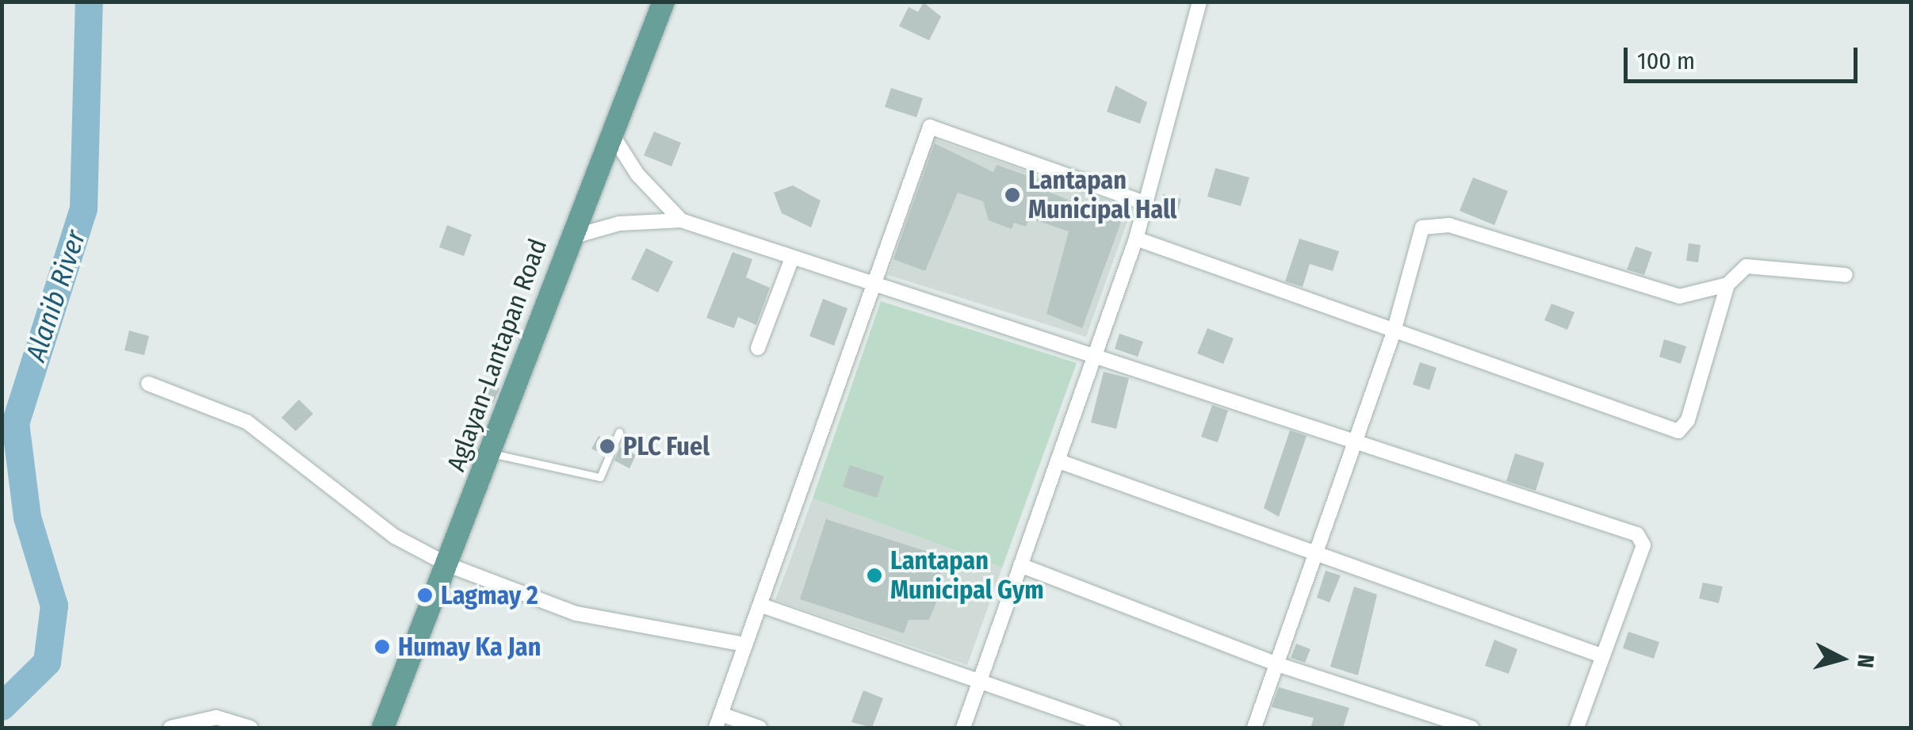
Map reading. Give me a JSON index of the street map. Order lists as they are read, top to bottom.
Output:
{
  "streets": {
    "main road": ["Aglayan-Lantapan Road"]
  },
  "water": ["Alanib River"],
  "places": [
    "Lantapan Municipal Hall",
    "PLC Fuel",
    "Lantapan Municipal Gym",
    "Lagmay 2",
    "Humay Ka Jan"
  ],
  "scale_bar": "100 m",
  "north": "right"
}
